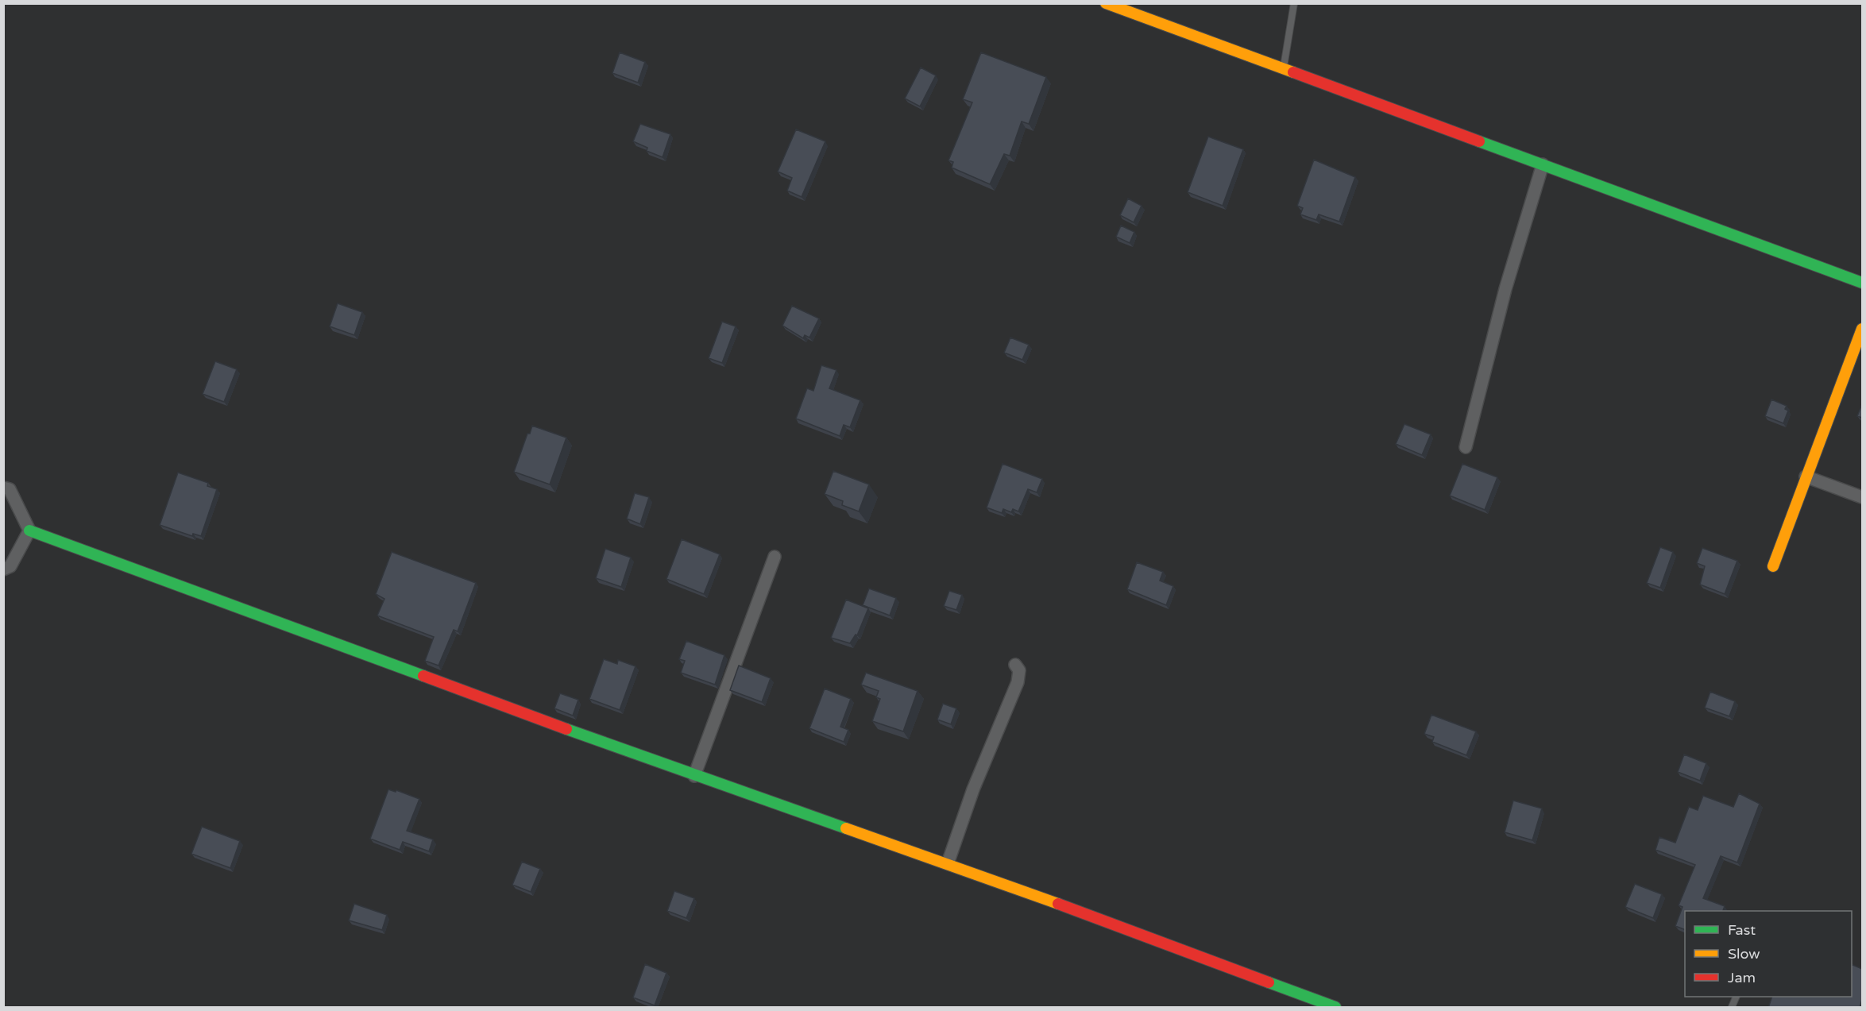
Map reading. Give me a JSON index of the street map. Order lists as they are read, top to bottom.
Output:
{
  "legend": ["Fast", "Slow", "Jam"]
}
